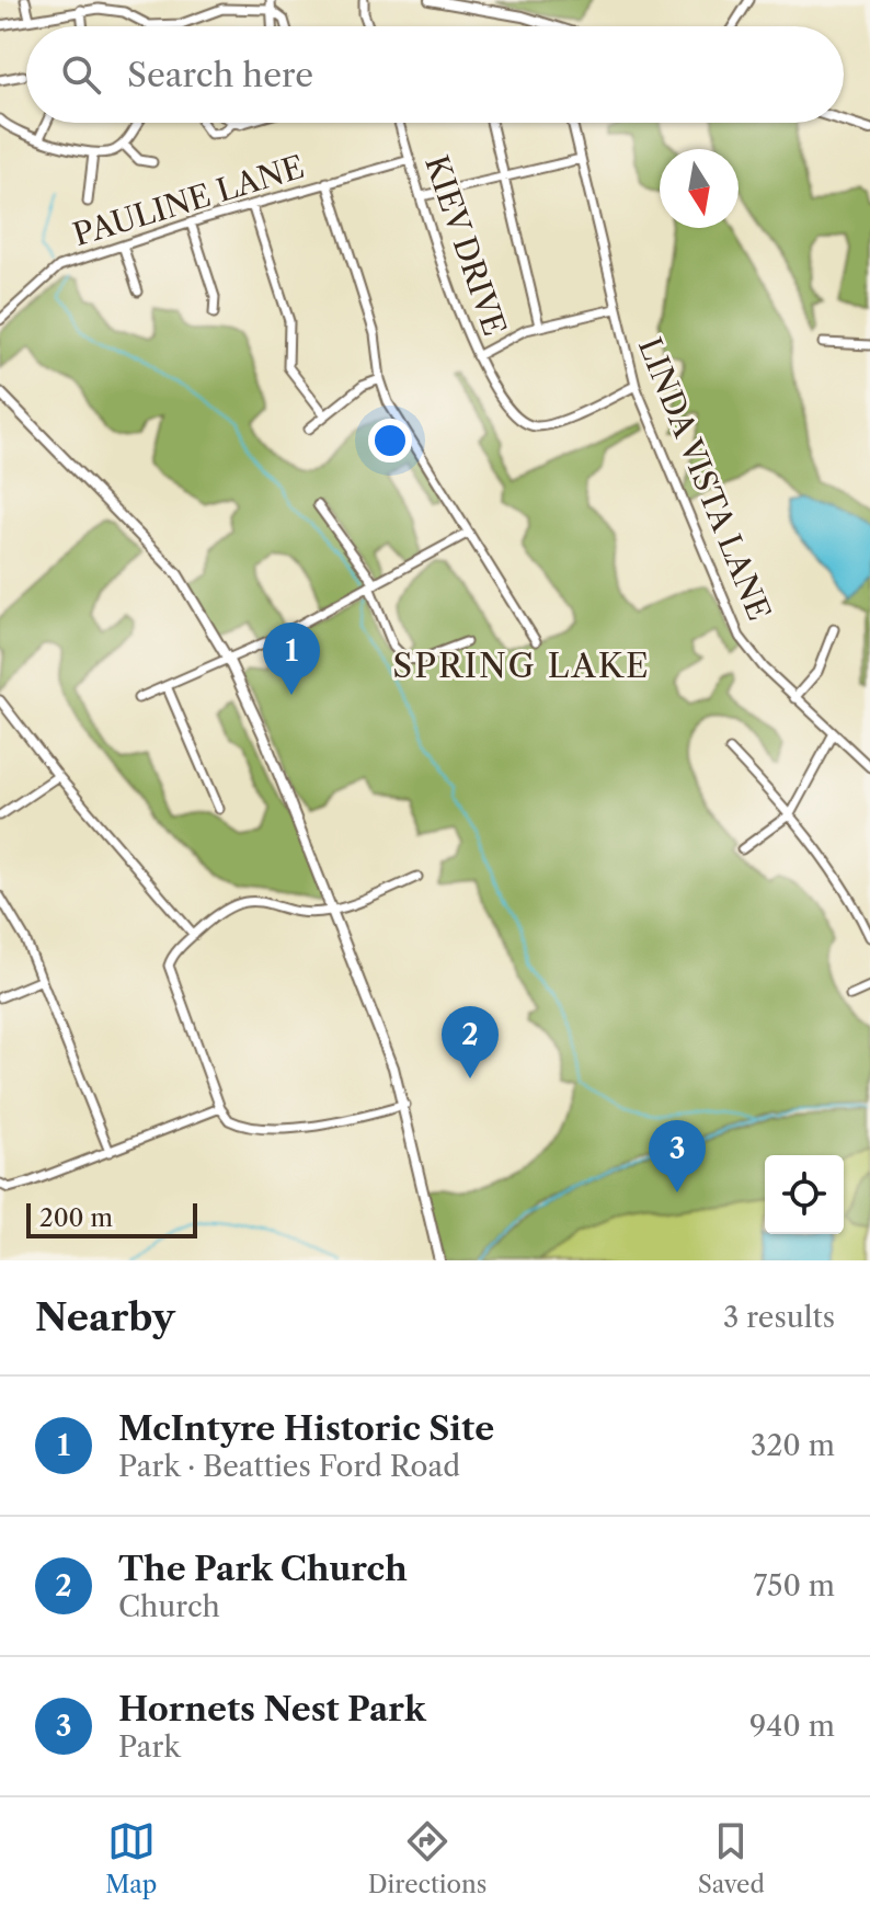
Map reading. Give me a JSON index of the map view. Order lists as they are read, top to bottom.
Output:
{
  "streets": {
    "street": ["PAULINE LANE", "KIEV DRIVE", "LINDA VISTA LANE"]
  },
  "crossings": [
    ["PAULINE LANE", "KIEV DRIVE"],
    ["KIEV DRIVE", "LINDA VISTA LANE"]
  ],
  "districts": ["SPRING LAKE"],
  "scale_bar": "200 m",
  "north": "bottom",
  "page": {
    "search": "Search here",
    "pins": ["1", "2", "3"],
    "scale": "200 m",
    "heading": ["Nearby", "3 results"],
    "list": [
      {
        "mark": "1",
        "name": "McIntyre Historic Site",
        "note": "Park · Beatties Ford Road",
        "value": "320 m"
      },
      {
        "mark": "2",
        "name": "The Park Church",
        "note": "Church",
        "value": "750 m"
      },
      {
        "mark": "3",
        "name": "Hornets Nest Park",
        "note": "Park",
        "value": "940 m"
      }
    ],
    "nav": ["Map", "Directions", "Saved"]
  }
}
